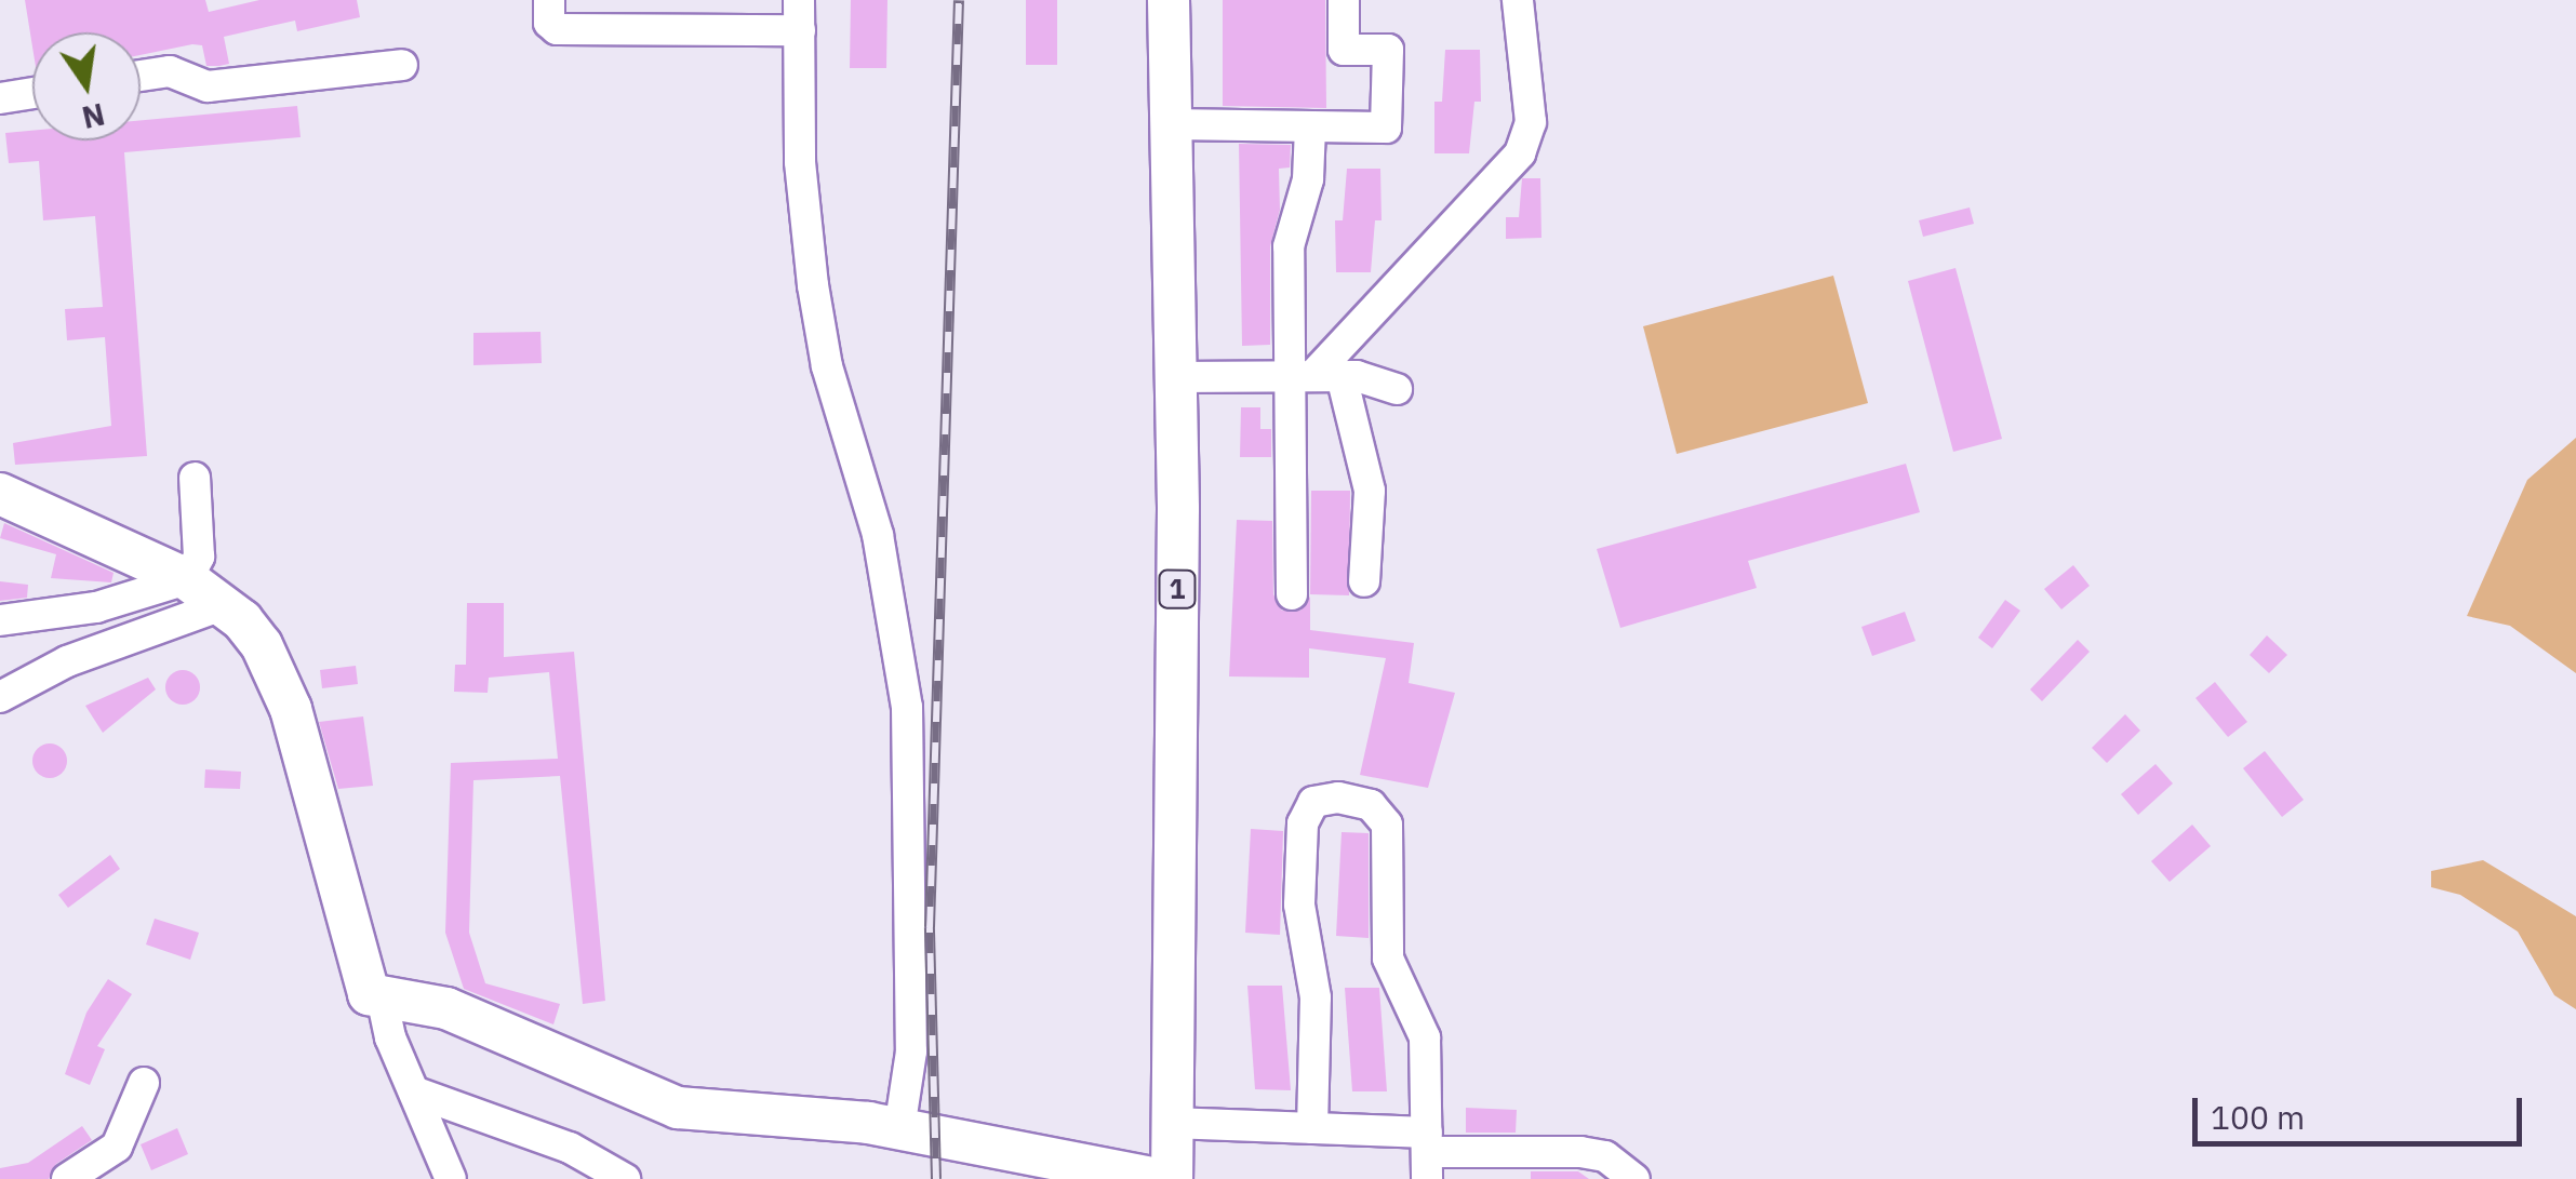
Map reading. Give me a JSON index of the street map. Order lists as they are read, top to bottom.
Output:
{
  "streets": {
    "main road": ["1"]
  },
  "scale_bar": "100 m",
  "north": "bottom"
}
